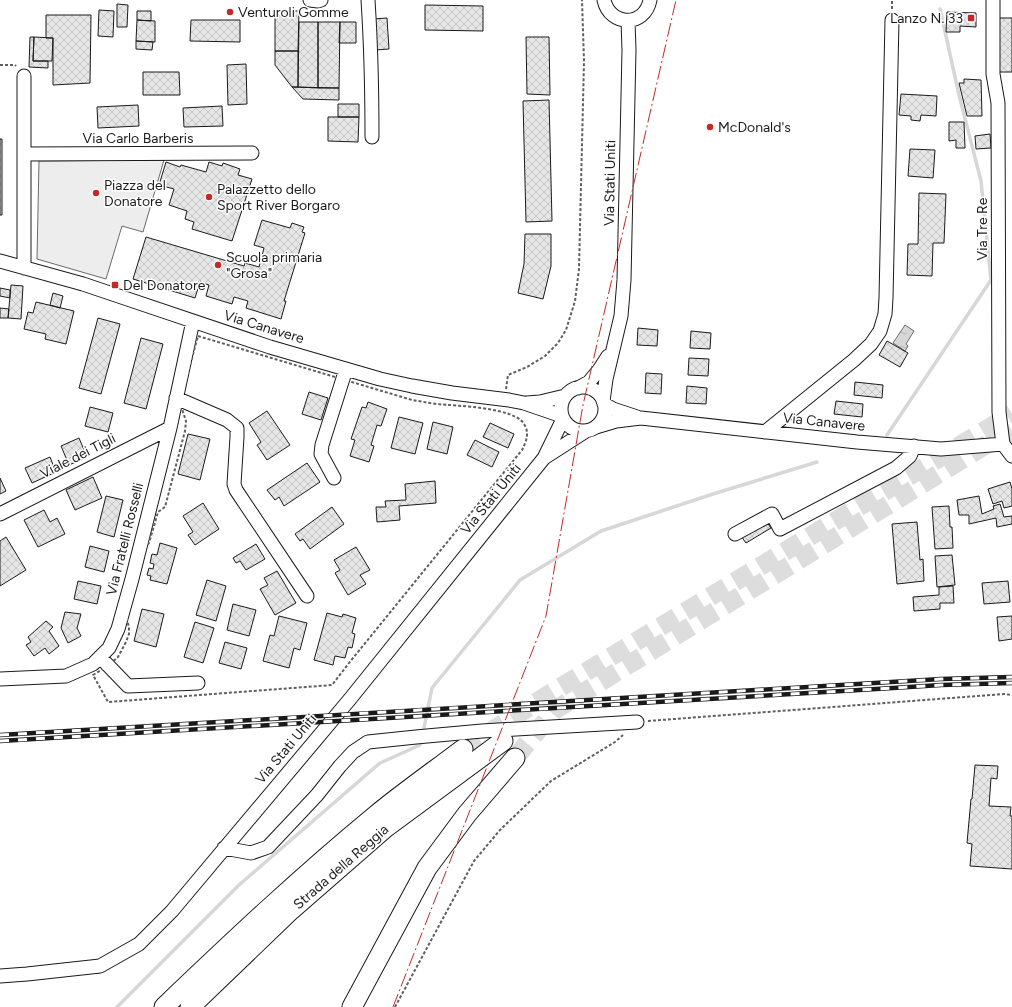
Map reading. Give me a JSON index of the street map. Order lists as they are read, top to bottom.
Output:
{
  "streets": {
    "highway": ["Strada della Reggia"],
    "street": [
      "Via Carlo Barberis",
      "Via Stati Uniti",
      "Via Tre Re",
      "Via Canavere",
      "Viale dei Tigli",
      "Via Fratelli Rosselli"
    ]
  },
  "crossings": [
    ["Via Stati Uniti", "Via Canavere"],
    ["Via Tre Re", "Via Canavere"],
    ["Via Canavere", "Via Fratelli Rosselli"],
    ["Viale dei Tigli", "Via Fratelli Rosselli"]
  ],
  "places": {
    "other": [
      "Venturoli Gomme",
      "McDonald's",
      "Piazza del Donatore",
      "Palazzetto dello Sport River Borgaro",
      "Scuola primaria \"Grosa\""
    ],
    "transit": ["Lanzo N. 33", "Del Donatore"]
  }
}
